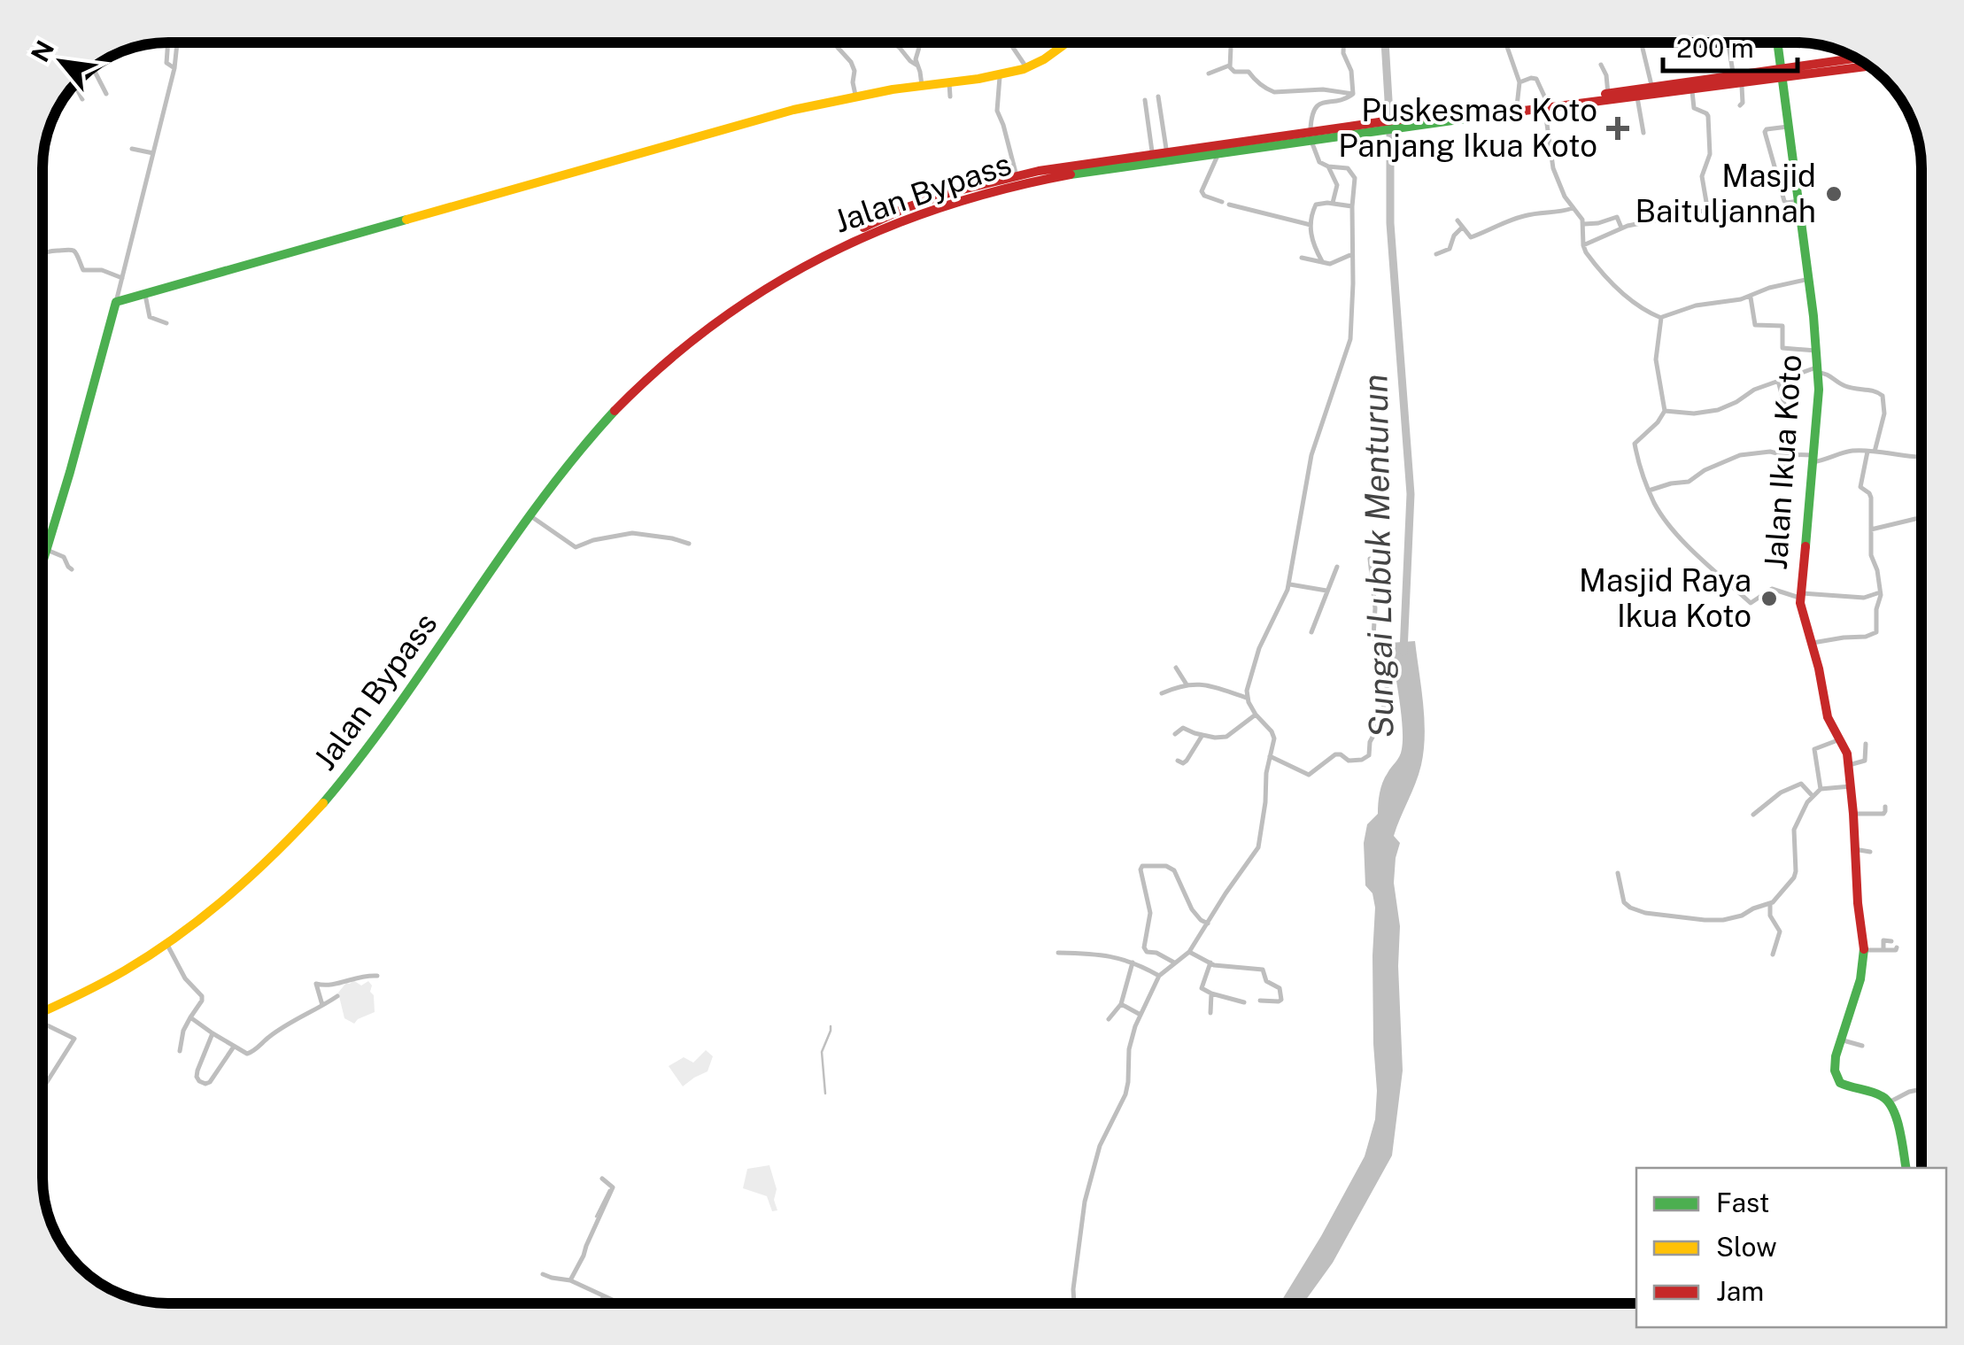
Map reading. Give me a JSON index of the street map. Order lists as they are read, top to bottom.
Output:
{
  "streets": {
    "main road": ["Jalan Bypass", "Jalan Ikua Koto"]
  },
  "crossings": [
    ["Jalan Bypass", "Jalan Ikua Koto"]
  ],
  "water": ["Sungai Lubuk Menturun"],
  "places": {
    "health": ["Puskesmas Koto Panjang Ikua Koto"],
    "other": ["Masjid Baituljannah", "Masjid Raya Ikua Koto"]
  },
  "legend": ["Fast", "Slow", "Jam"],
  "scale_bar": "200 m",
  "north": "top left"
}
